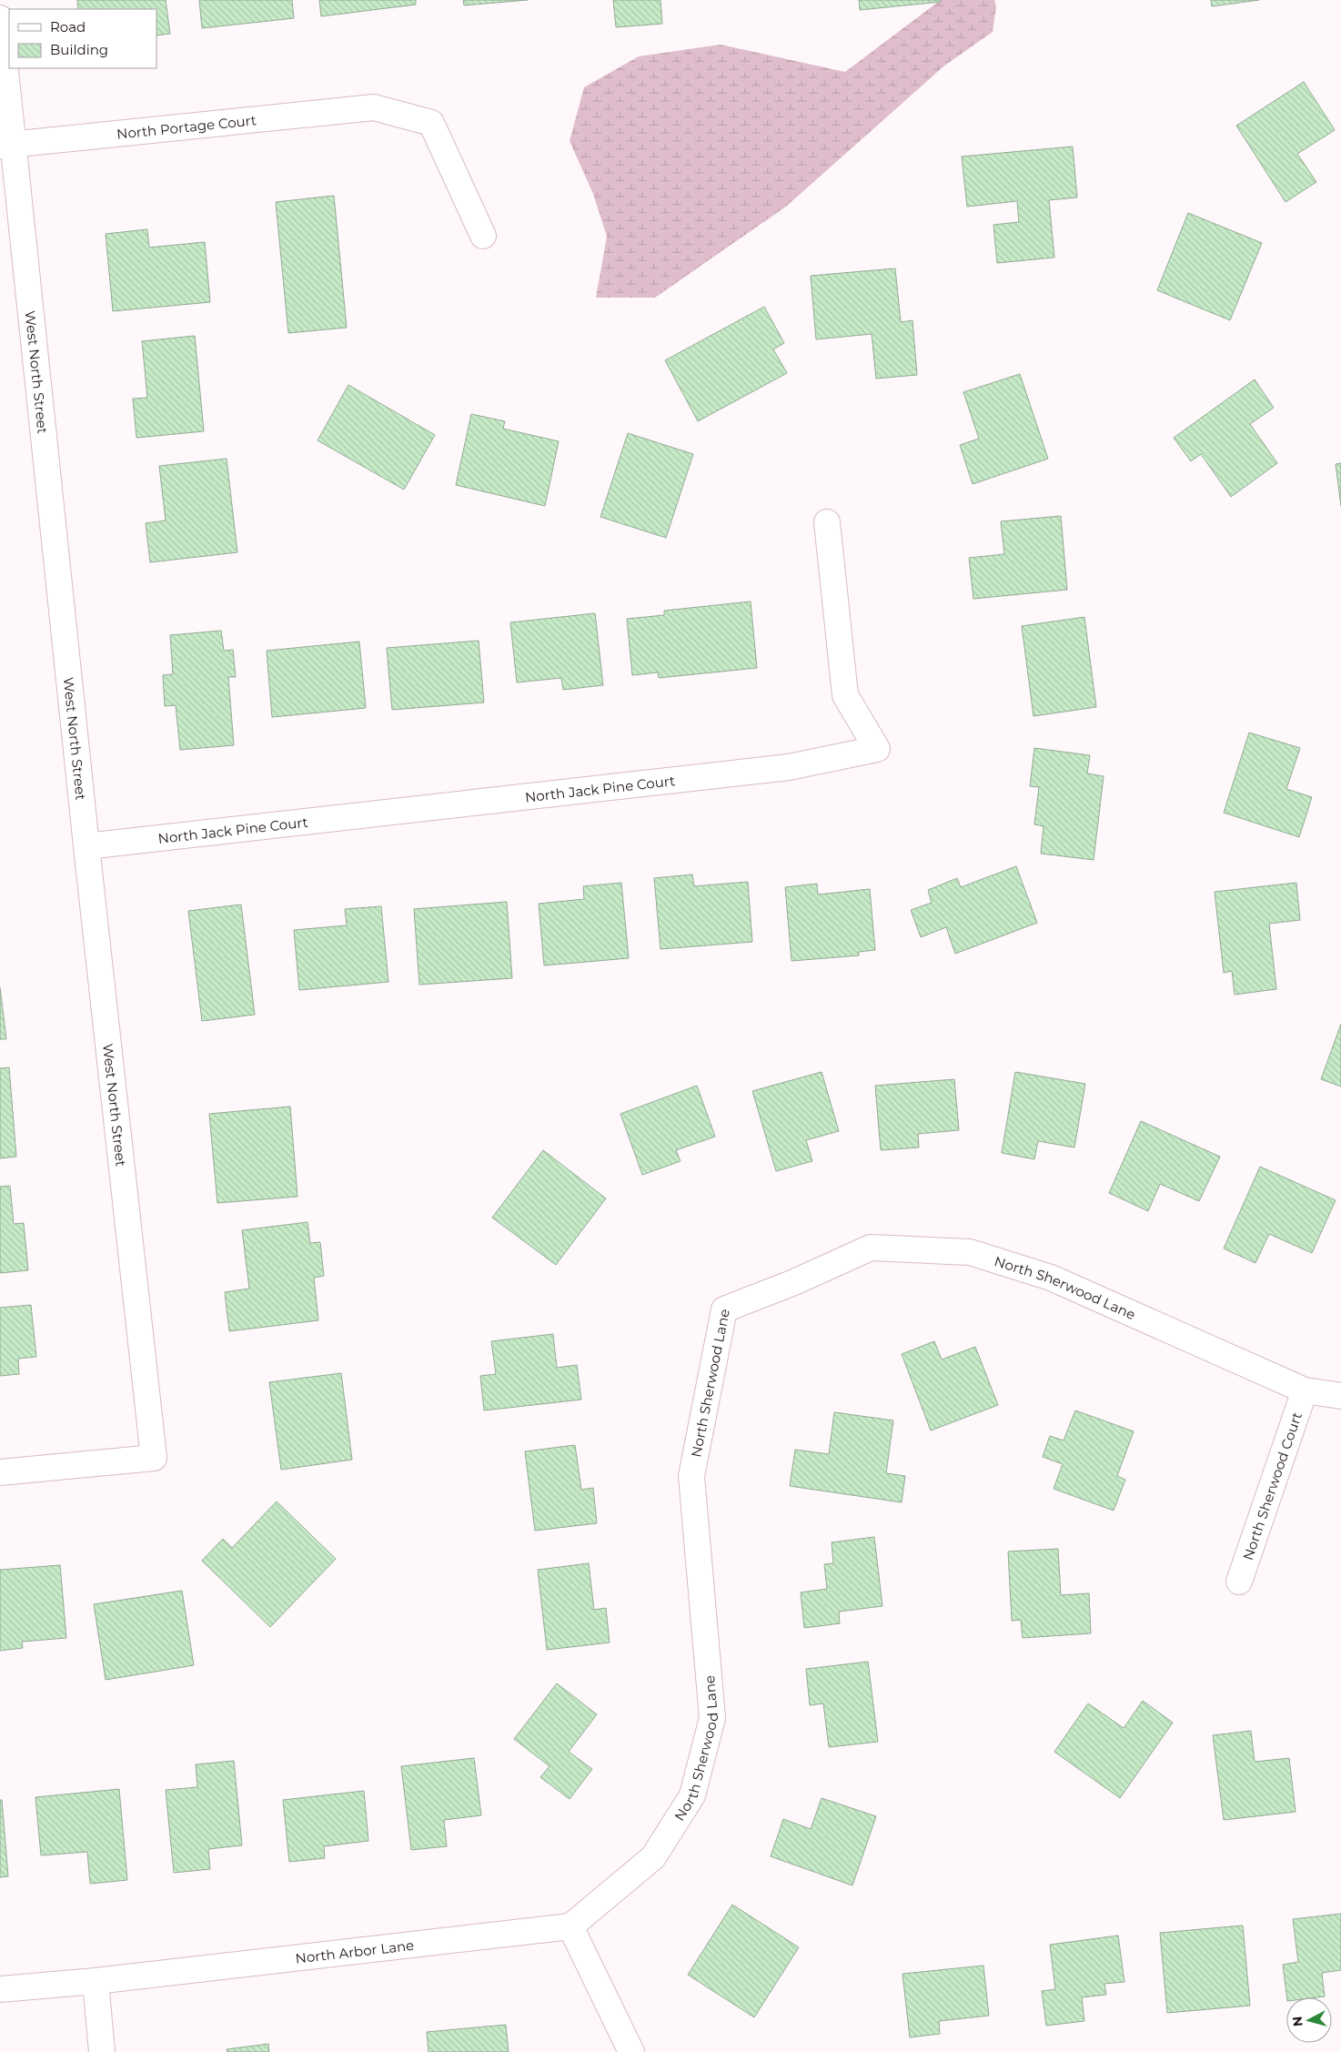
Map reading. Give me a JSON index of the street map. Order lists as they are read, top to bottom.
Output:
{
  "streets": {
    "street": [
      "North Portage Court",
      "West North Street",
      "North Jack Pine Court",
      "North Sherwood Lane",
      "North Sherwood Court",
      "North Arbor Lane"
    ]
  },
  "crossings": [
    ["North Portage Court", "West North Street"],
    ["West North Street", "North Jack Pine Court"],
    ["North Sherwood Lane", "North Sherwood Court"],
    ["North Sherwood Lane", "North Arbor Lane"]
  ],
  "legend": ["Road", "Building"],
  "north": "left"
}
